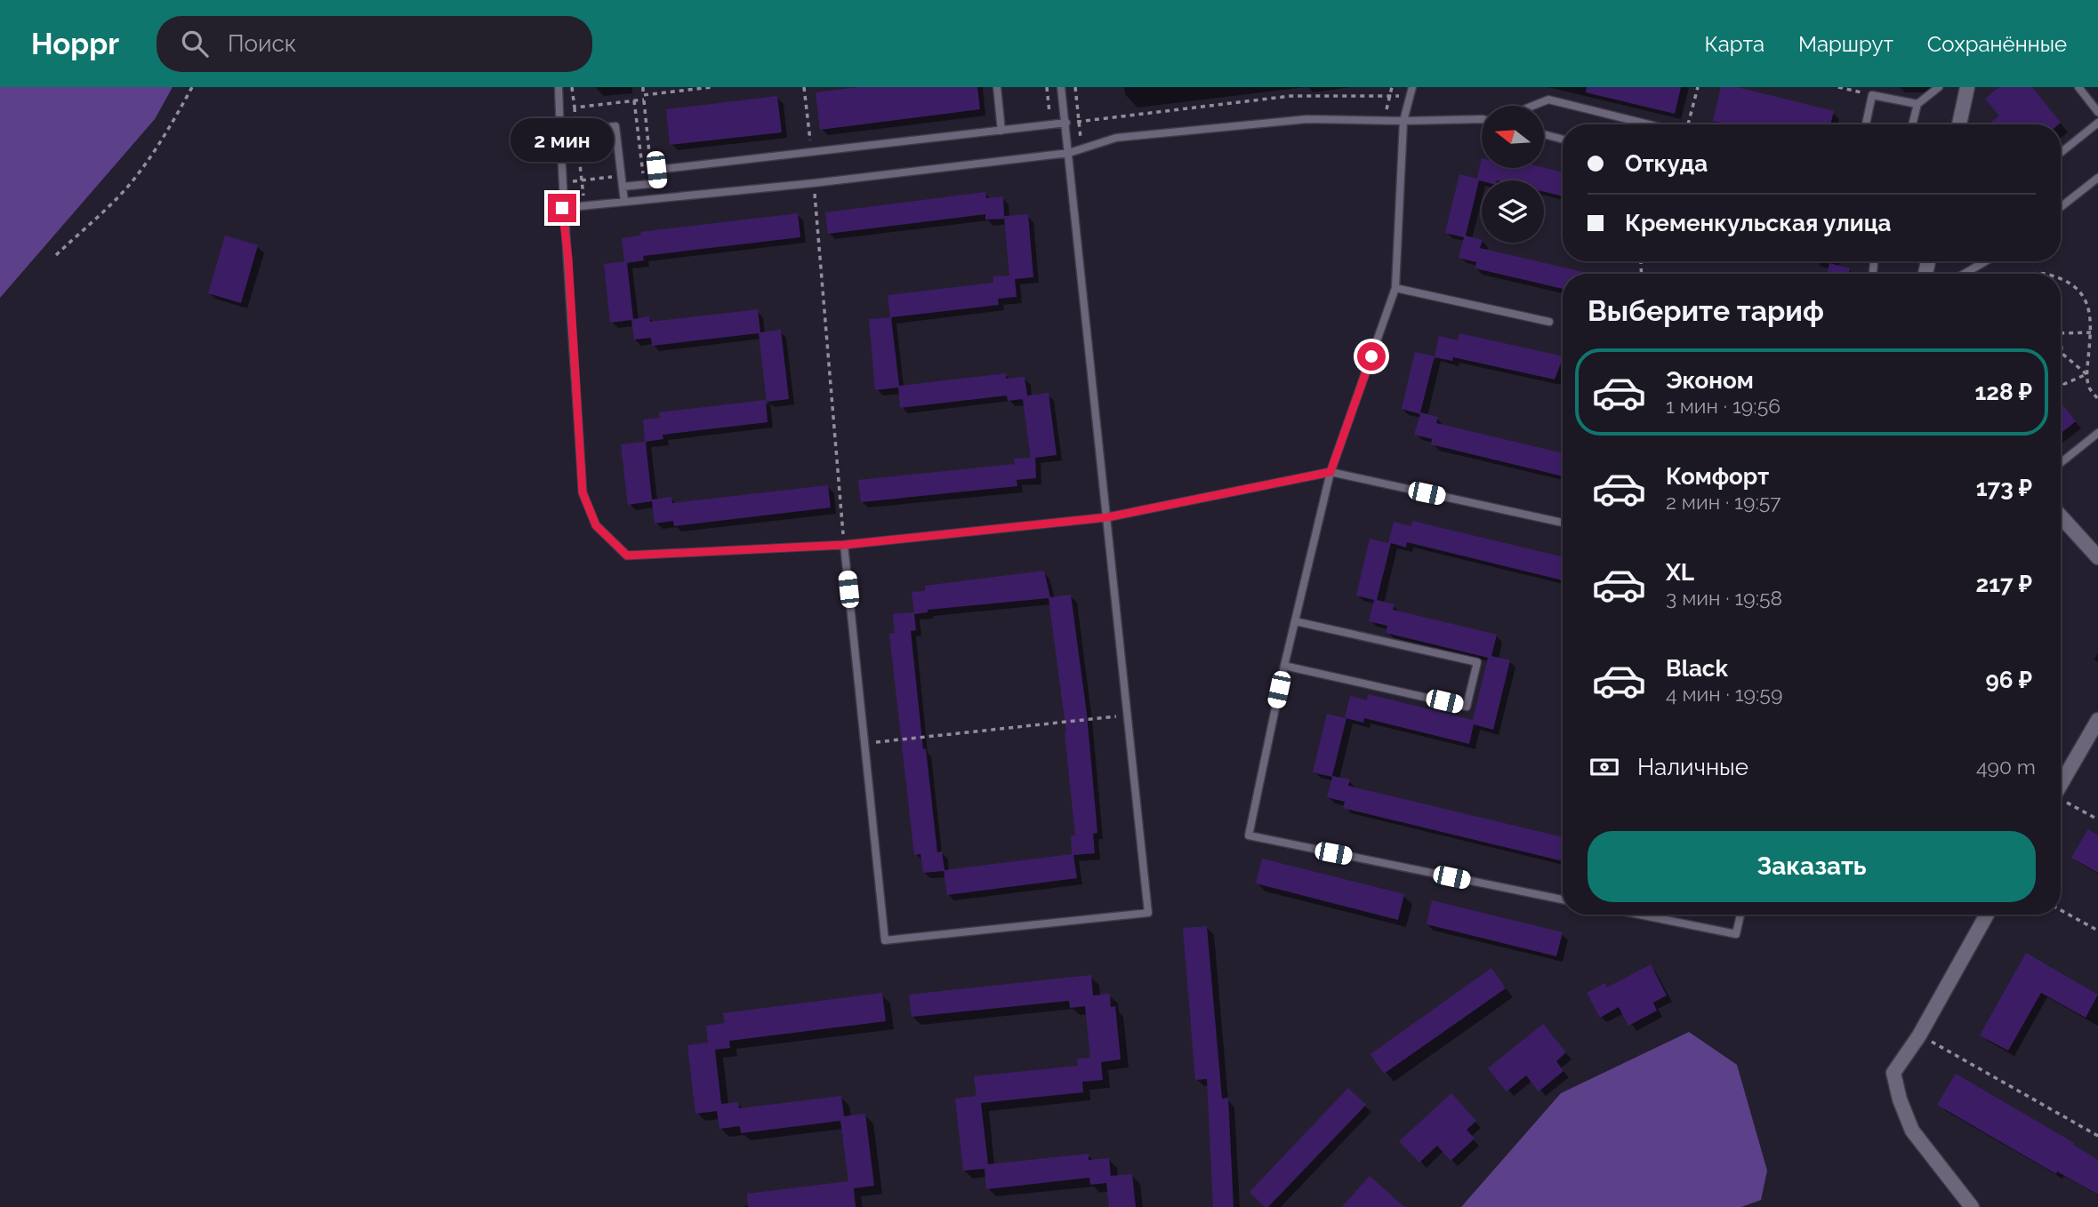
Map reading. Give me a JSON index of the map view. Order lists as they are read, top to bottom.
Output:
{
  "north": "left",
  "page": {
    "header": "Hoppr",
    "search": "Поиск",
    "nav": ["Карта", "Маршрут", "Сохранённые"],
    "bubble": "2 мин",
    "banner": ["Откуда", "Кременкульская улица"],
    "heading": "Выберите тариф",
    "list": [
      {
        "name": "Эконом",
        "note": "1 мин · 19:56",
        "value": "128 ₽"
      },
      {
        "name": "Комфорт",
        "note": "2 мин · 19:57",
        "value": "173 ₽"
      },
      {
        "name": "XL",
        "note": "3 мин · 19:58",
        "value": "217 ₽"
      },
      {
        "name": "Black",
        "note": "4 мин · 19:59",
        "value": "96 ₽"
      }
    ],
    "pay": ["Наличные", "490 m"],
    "buttons": "Заказать"
  }
}
